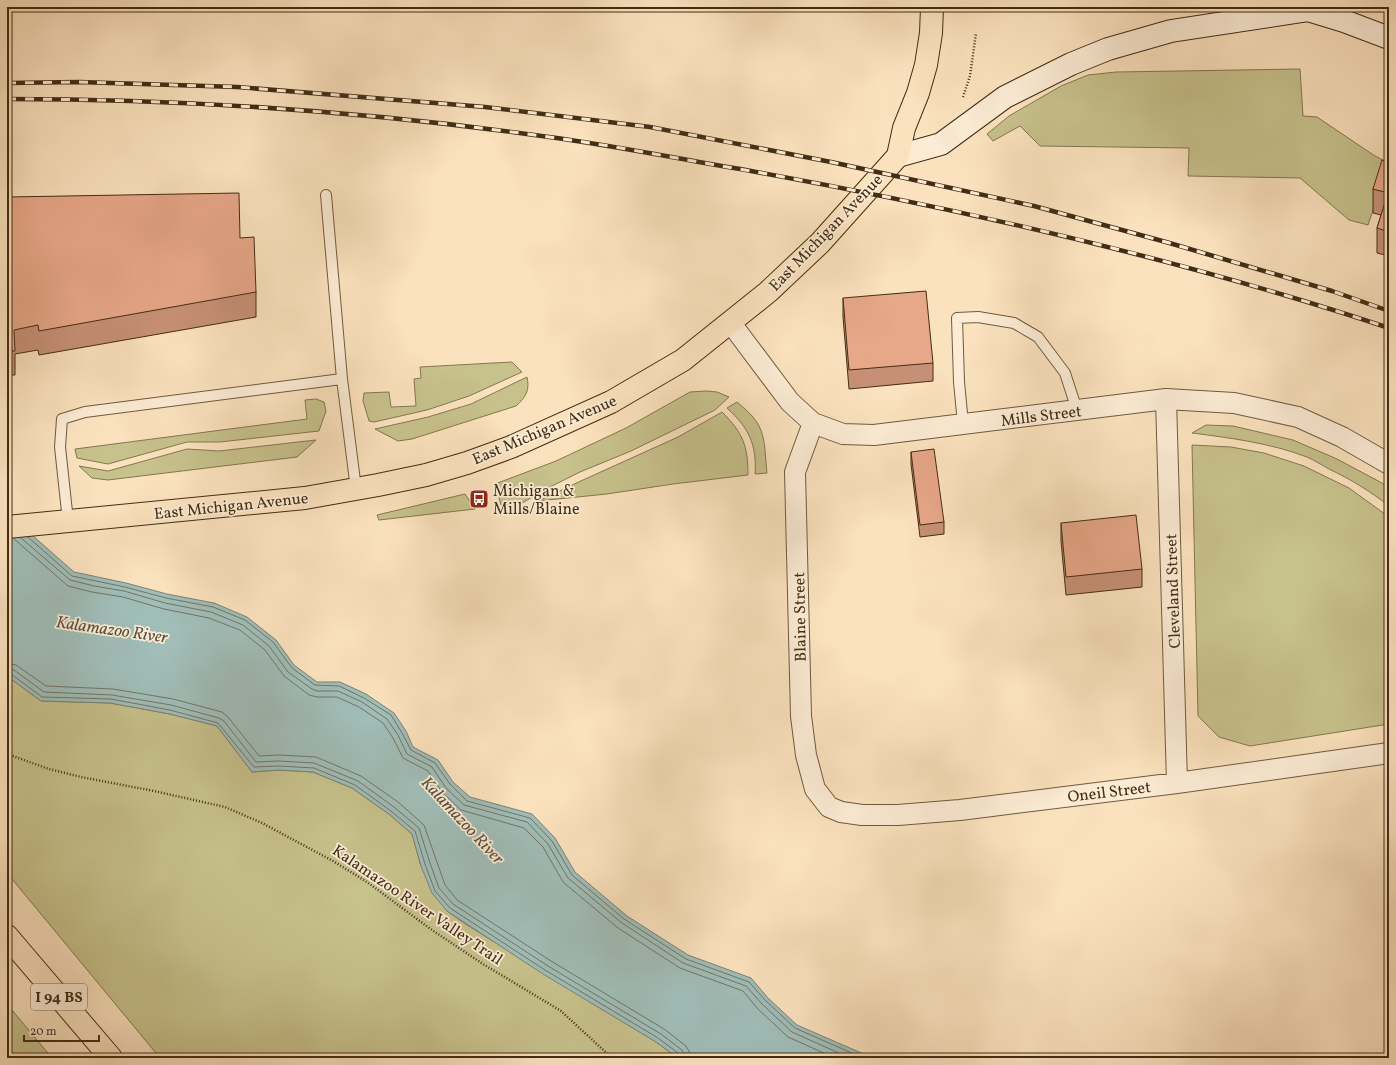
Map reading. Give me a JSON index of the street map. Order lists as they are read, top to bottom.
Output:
{
  "streets": {
    "main road": ["East Michigan Avenue", "I 94 BS"],
    "street": [
      "Mills Street",
      "Cleveland Street",
      "Blaine Street",
      "Oneil Street"
    ],
    "path": ["Kalamazoo River Valley Trail"]
  },
  "crossings": [
    ["East Michigan Avenue", "Mills Street"],
    ["Mills Street", "Cleveland Street"],
    ["Mills Street", "Blaine Street"],
    ["Cleveland Street", "Oneil Street"],
    ["Blaine Street", "Oneil Street"]
  ],
  "water": ["Kalamazoo River"],
  "places": {
    "bus stop": ["Michigan & Mills/Blaine"]
  },
  "scale_bar": "20 m"
}
